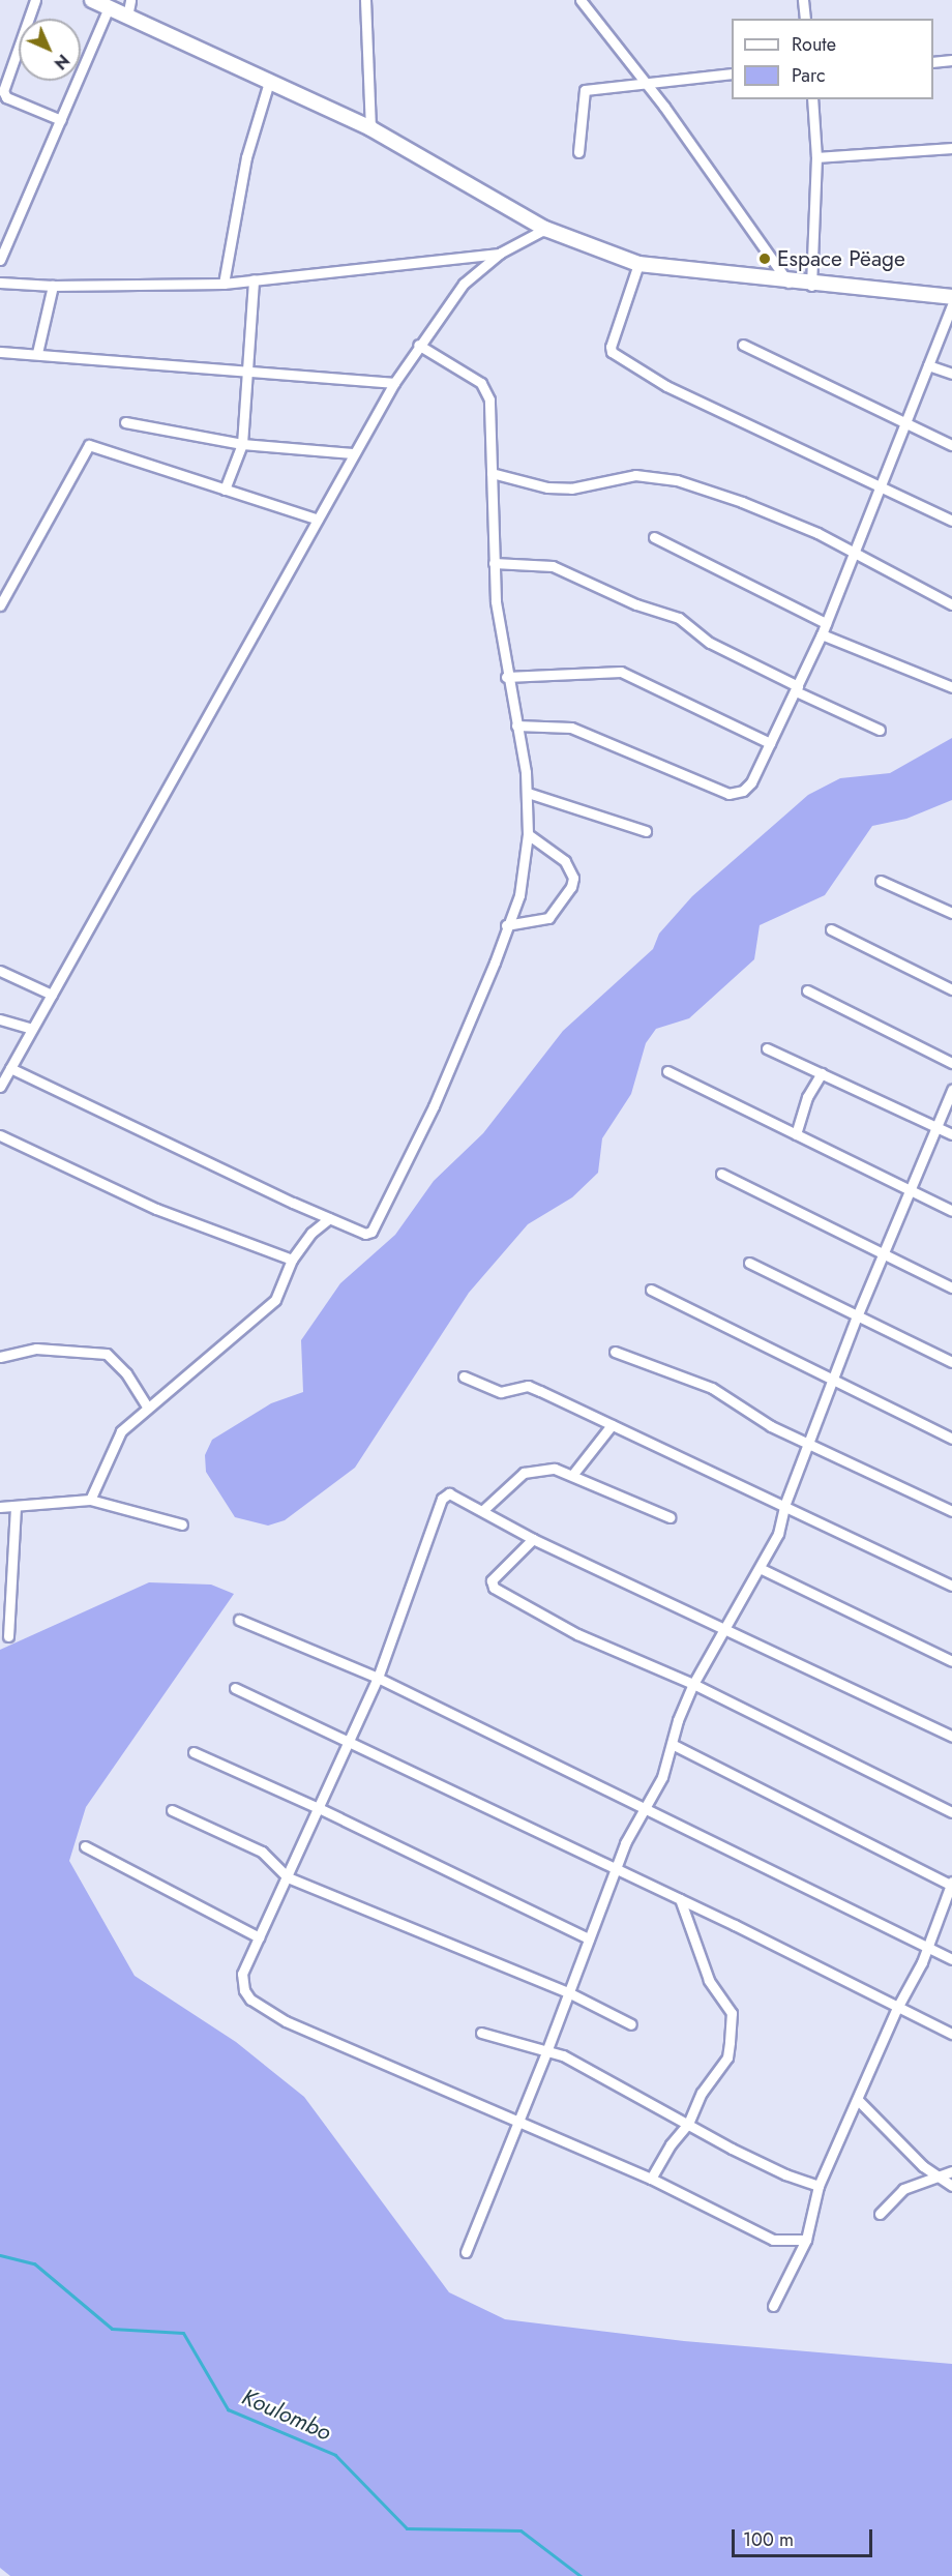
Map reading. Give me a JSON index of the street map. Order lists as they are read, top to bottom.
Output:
{
  "water": ["Koulombo"],
  "places": ["Espace Pëage"],
  "legend": ["Route", "Parc"],
  "scale_bar": "100 m",
  "north": "bottom right"
}
